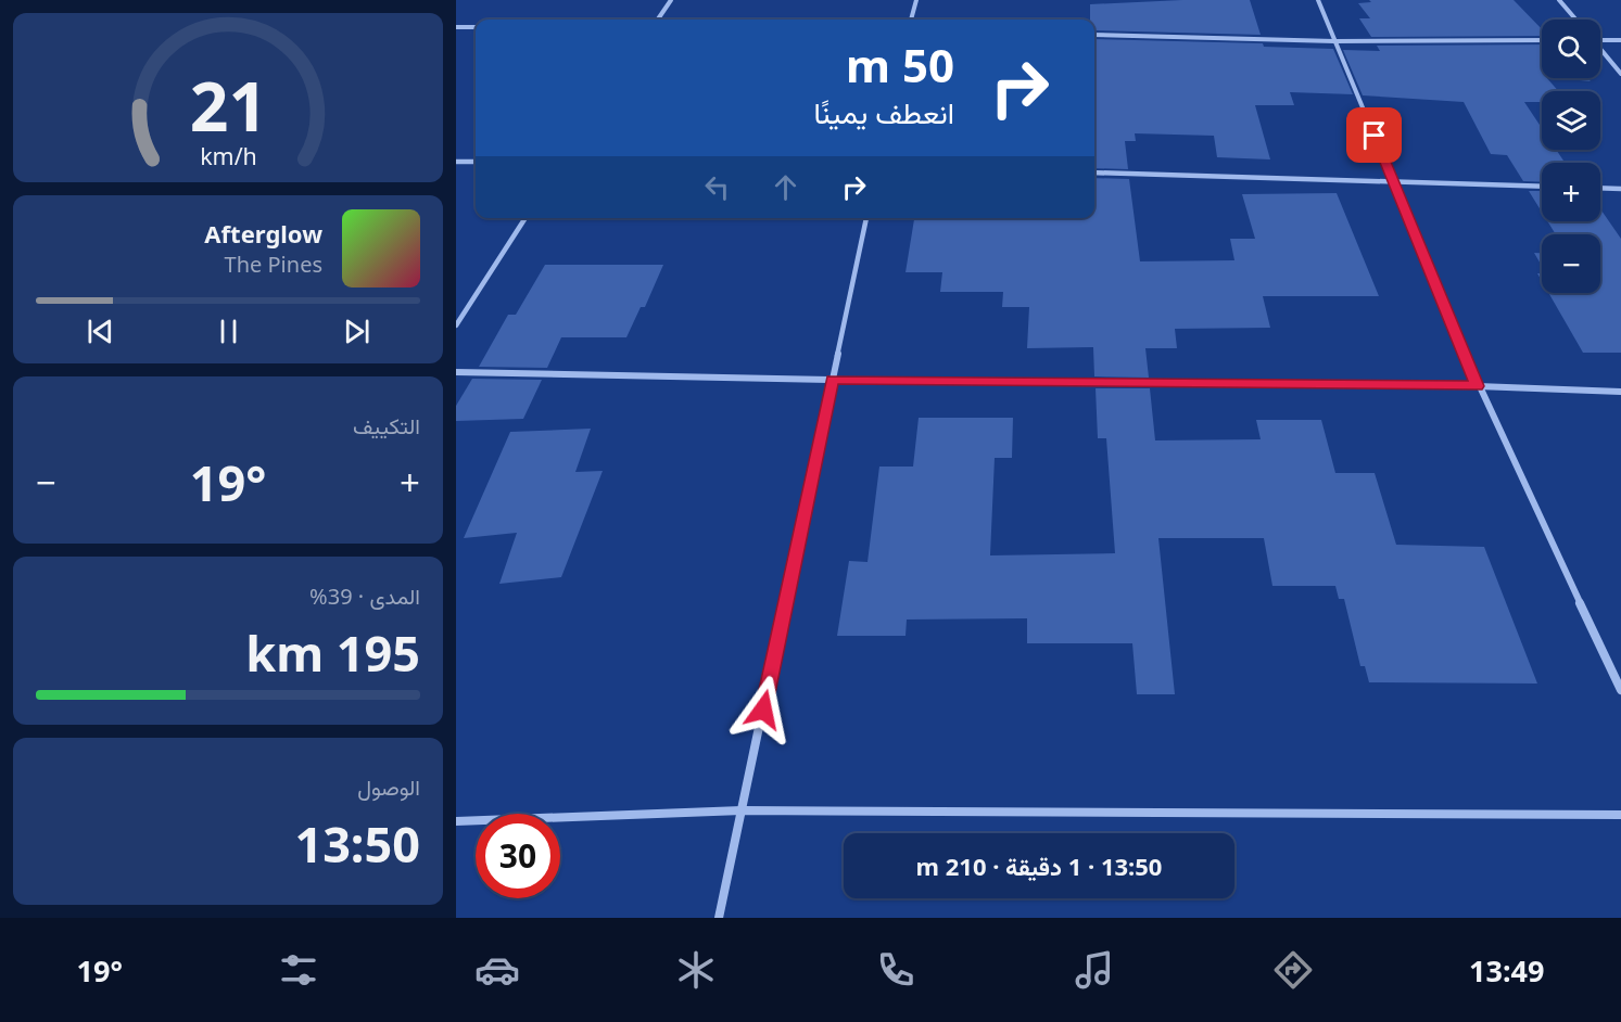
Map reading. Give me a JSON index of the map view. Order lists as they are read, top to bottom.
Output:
{
  "page": {
    "map_buttons": ["+", "−"],
    "turn": ["50 m", "انعطف يمينًا"],
    "song": ["Afterglow", "The Pines"],
    "tile": [
      "التكييف",
      ["المدى · 39%", "195 km"],
      ["الوصول", "13:50"]
    ],
    "heat": ["−", "19°", "+"],
    "limit": "30",
    "trip": "13:50 · 1 دقيقة · 210 m",
    "tabs": ["13:49", "19°"],
    "gauge": ["21", "km/h"]
  }
}
